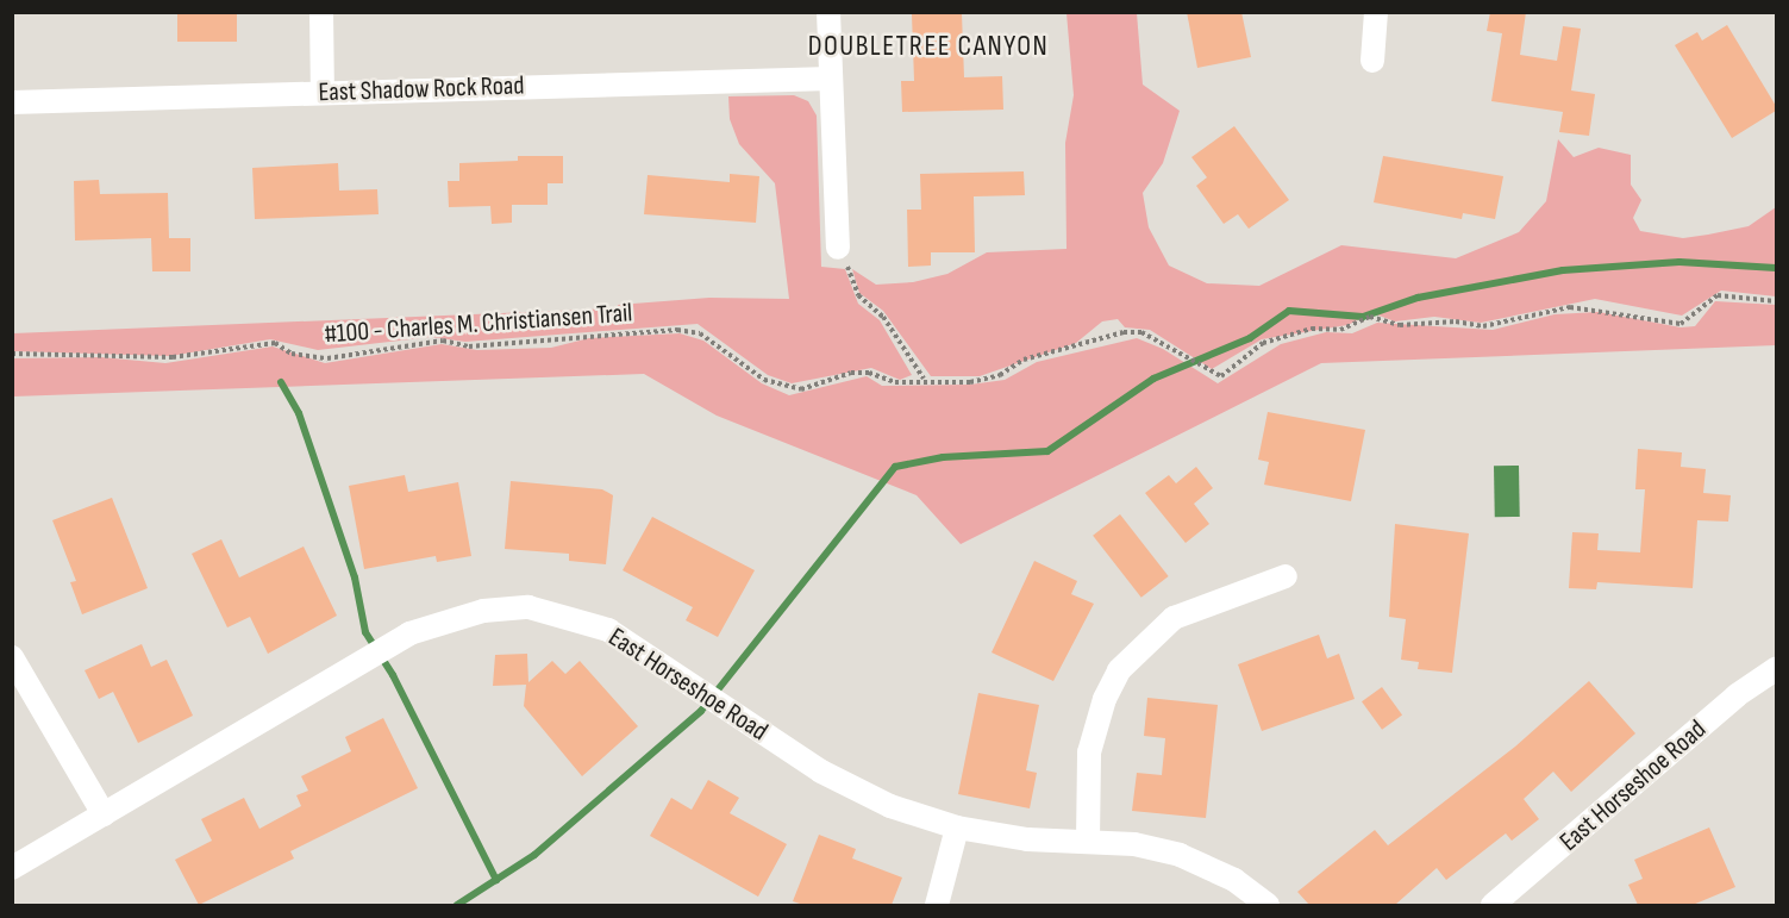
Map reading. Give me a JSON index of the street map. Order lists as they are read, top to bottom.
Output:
{
  "streets": {
    "street": ["East Shadow Rock Road", "East Horseshoe Road"],
    "path": ["#100 - Charles M. Christiansen Trail"]
  },
  "districts": ["DOUBLETREE CANYON"]
}
